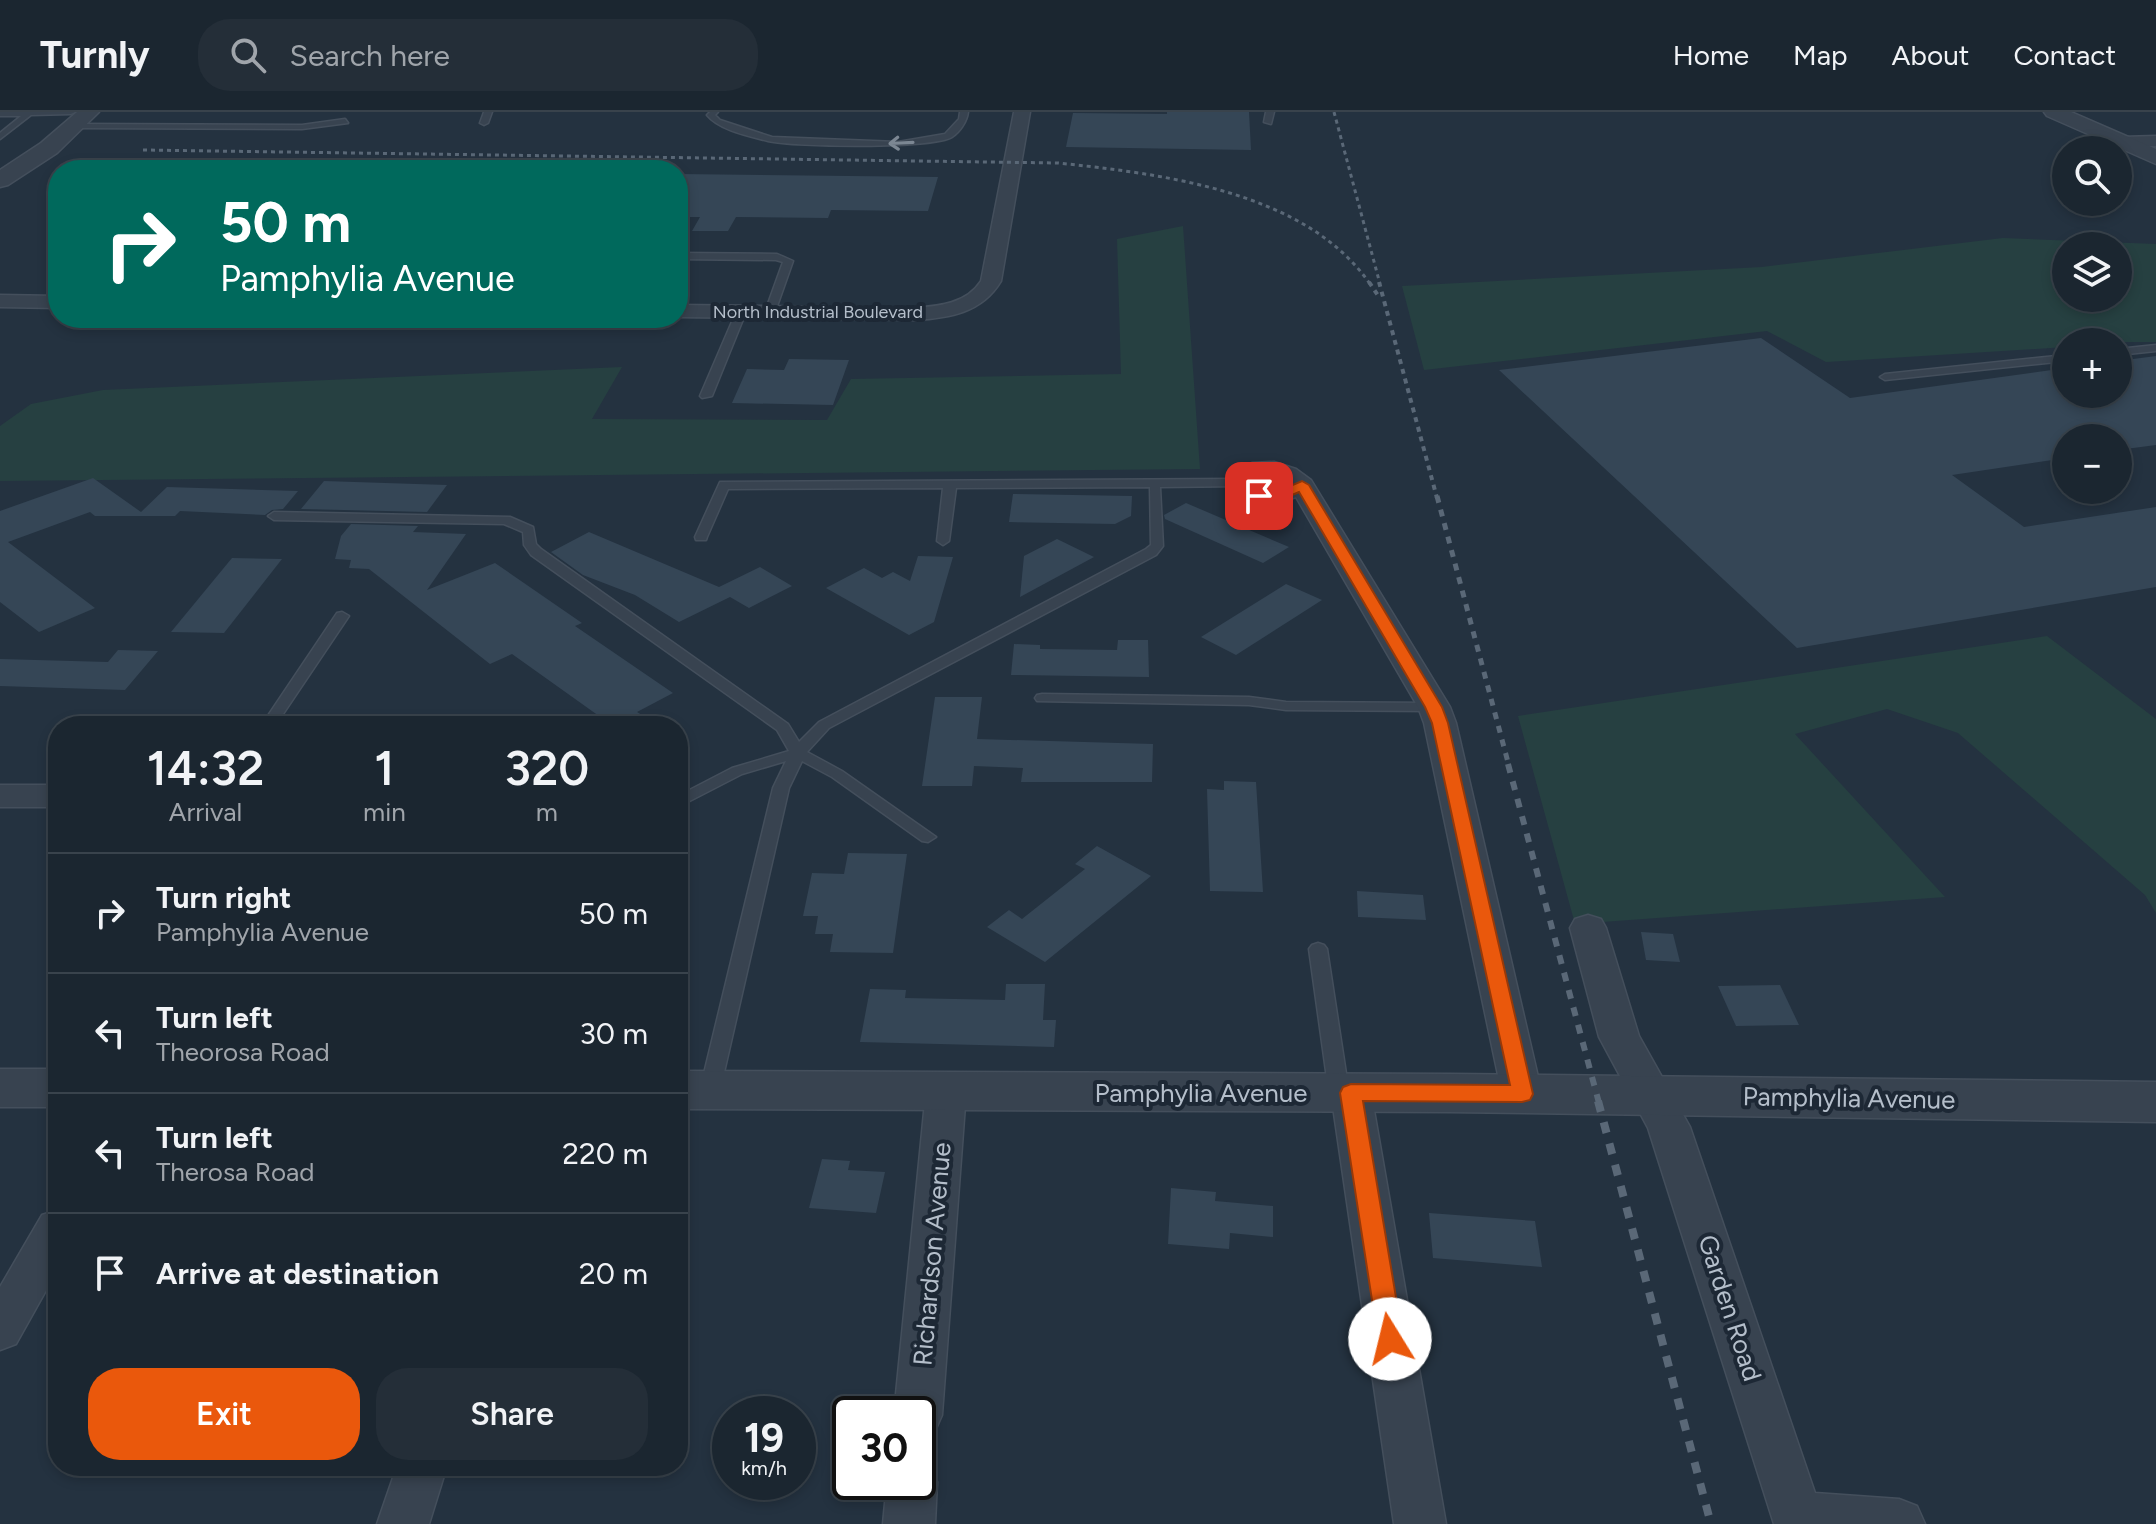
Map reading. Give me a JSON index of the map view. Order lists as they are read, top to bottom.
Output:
{
  "streets": {
    "street": [
      "North Industrial Boulevard",
      "Pamphylia Avenue",
      "Richardson Avenue",
      "Garden Road"
    ]
  },
  "crossings": [
    ["Pamphylia Avenue", "Richardson Avenue"],
    ["Pamphylia Avenue", "Garden Road"]
  ],
  "page": {
    "header": "Turnly",
    "search": "Search here",
    "nav": [
      "Home",
      "Map",
      "About",
      "Contact"
    ],
    "map_buttons": ["+", "−"],
    "turn": ["50 m", "Pamphylia Avenue"],
    "eta": [
      "14:32",
      "Arrival",
      "1",
      "min",
      "320",
      "m"
    ],
    "list": [
      {
        "name": "Turn right",
        "note": "Pamphylia Avenue",
        "value": "50 m"
      },
      {
        "name": "Turn left",
        "note": "Theorosa Road",
        "value": "30 m"
      },
      {
        "name": "Turn left",
        "note": "Therosa Road",
        "value": "220 m"
      },
      {
        "name": "Arrive at destination",
        "value": "20 m"
      }
    ],
    "buttons": ["Exit", "Share"],
    "speed": "19 km/h",
    "limit": "30"
  }
}
